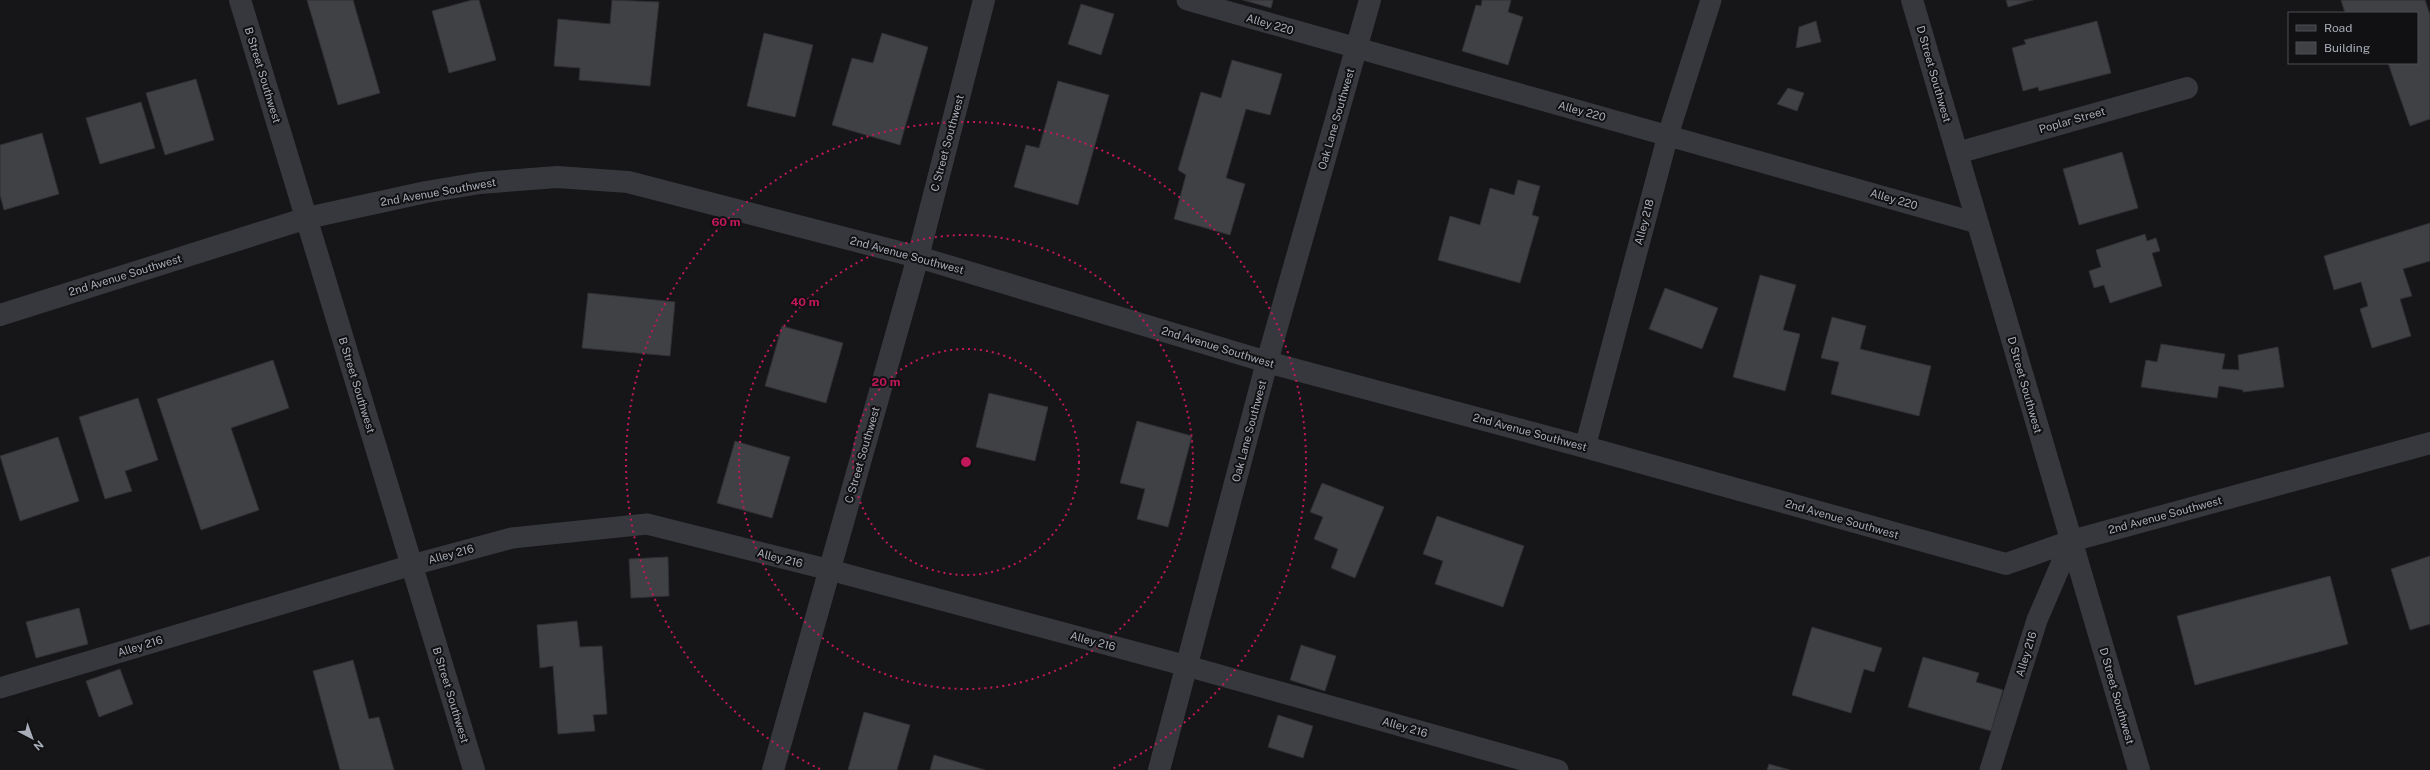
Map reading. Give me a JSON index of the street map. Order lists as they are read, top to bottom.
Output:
{
  "streets": {
    "street": [
      "D Street Southwest",
      "B Street Southwest",
      "Oak Lane Southwest",
      "Poplar Street",
      "C Street Southwest",
      "2nd Avenue Southwest"
    ],
    "lane": ["Alley 220", "Alley 218", "Alley 216"]
  },
  "crossings": [
    ["Alley 220", "D Street Southwest"],
    ["Alley 220", "Oak Lane Southwest"],
    ["Alley 220", "Alley 218"],
    ["D Street Southwest", "Poplar Street"],
    ["D Street Southwest", "2nd Avenue Southwest"],
    ["D Street Southwest", "Alley 216"],
    ["B Street Southwest", "2nd Avenue Southwest"],
    ["B Street Southwest", "Alley 216"],
    ["Oak Lane Southwest", "2nd Avenue Southwest"],
    ["Oak Lane Southwest", "Alley 216"],
    ["C Street Southwest", "2nd Avenue Southwest"],
    ["C Street Southwest", "Alley 216"],
    ["2nd Avenue Southwest", "Alley 218"],
    ["2nd Avenue Southwest", "Alley 216"]
  ],
  "legend": ["Road", "Building"],
  "north": "bottom right",
  "rings": ["60 m", "40 m", "20 m"]
}
